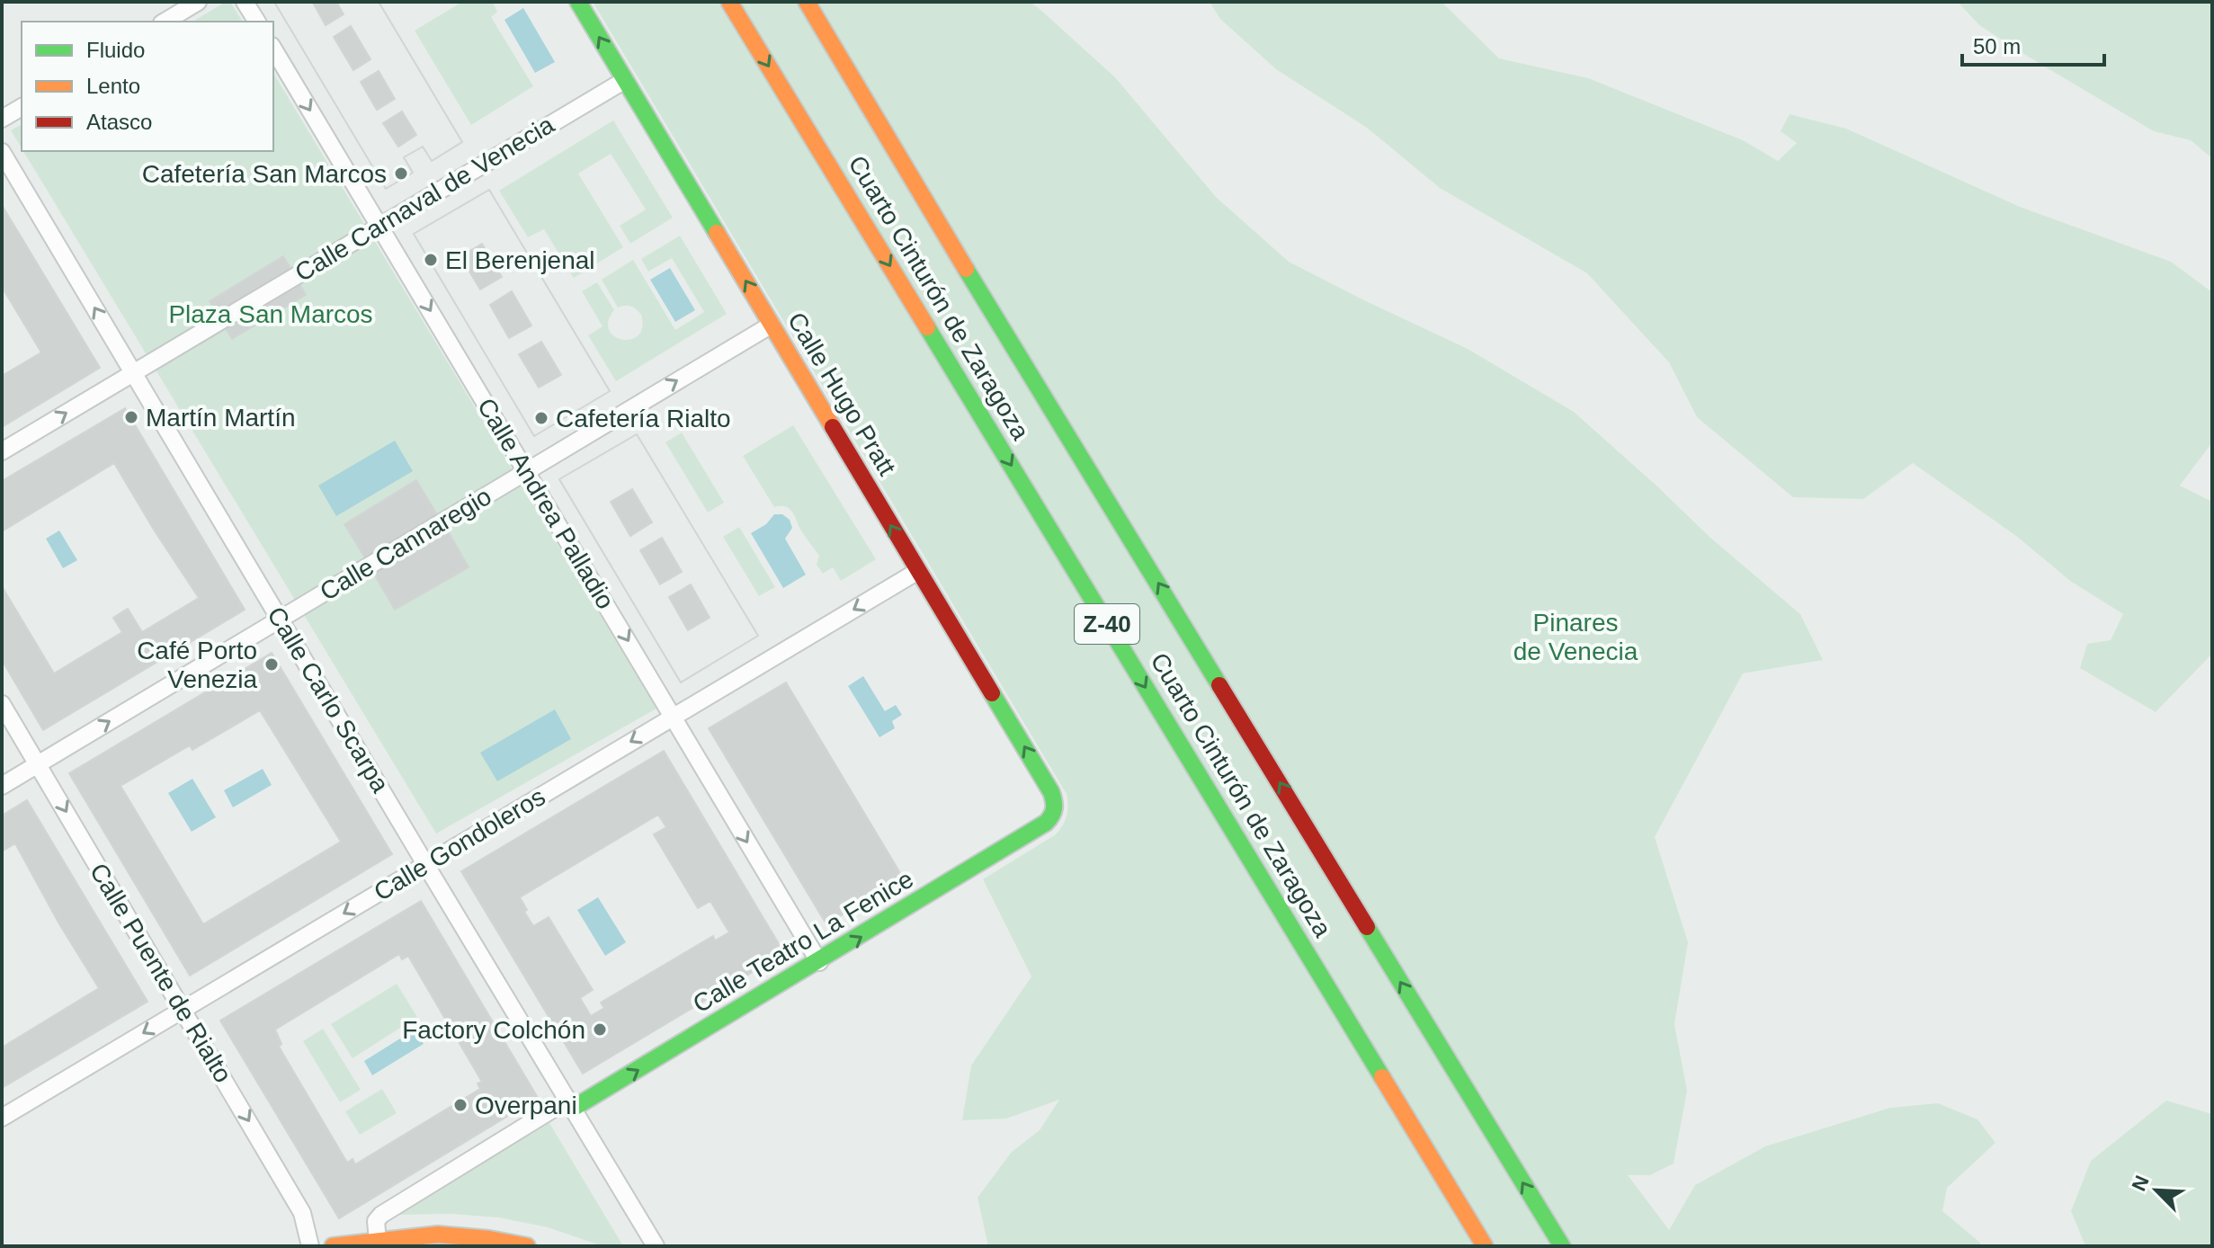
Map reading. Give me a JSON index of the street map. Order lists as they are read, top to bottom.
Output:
{
  "streets": {
    "main road": [
      "Cuarto Cinturón de Zaragoza",
      "Calle Hugo Pratt",
      "Z-40",
      "Calle Teatro La Fenice"
    ],
    "street": [
      "Calle Carnaval de Venecia",
      "Calle Andrea Palladio",
      "Calle Cannaregio",
      "Calle Carlo Scarpa",
      "Calle Gondoleros",
      "Calle Puente de Rialto"
    ]
  },
  "crossings": [
    ["Calle Carnaval de Venecia", "Calle Hugo Pratt"],
    ["Calle Carnaval de Venecia", "Calle Andrea Palladio"],
    ["Calle Carnaval de Venecia", "Calle Carlo Scarpa"],
    ["Calle Hugo Pratt", "Calle Cannaregio"],
    ["Calle Hugo Pratt", "Calle Gondoleros"],
    ["Calle Hugo Pratt", "Calle Teatro La Fenice"],
    ["Calle Andrea Palladio", "Calle Cannaregio"],
    ["Calle Andrea Palladio", "Calle Gondoleros"],
    ["Calle Andrea Palladio", "Calle Teatro La Fenice"],
    ["Calle Cannaregio", "Calle Carlo Scarpa"],
    ["Calle Cannaregio", "Calle Puente de Rialto"],
    ["Calle Carlo Scarpa", "Calle Gondoleros"],
    ["Calle Carlo Scarpa", "Calle Teatro La Fenice"],
    ["Calle Gondoleros", "Calle Puente de Rialto"]
  ],
  "one_way": [
    "Calle Hugo Pratt",
    "Calle Andrea Palladio",
    "Calle Cannaregio",
    "Calle Gondoleros",
    "Calle Teatro La Fenice",
    "Calle Puente de Rialto"
  ],
  "parks": ["Plaza San Marcos", "Pinares de Venecia"],
  "places": [
    "Cafetería San Marcos",
    "El Berenjenal",
    "Martín Martín",
    "Cafetería Rialto",
    "Café Porto Venezia",
    "Factory Colchón",
    "Overpani"
  ],
  "legend": ["Fluido", "Lento", "Atasco"],
  "scale_bar": "50 m",
  "north": "top left"
}
